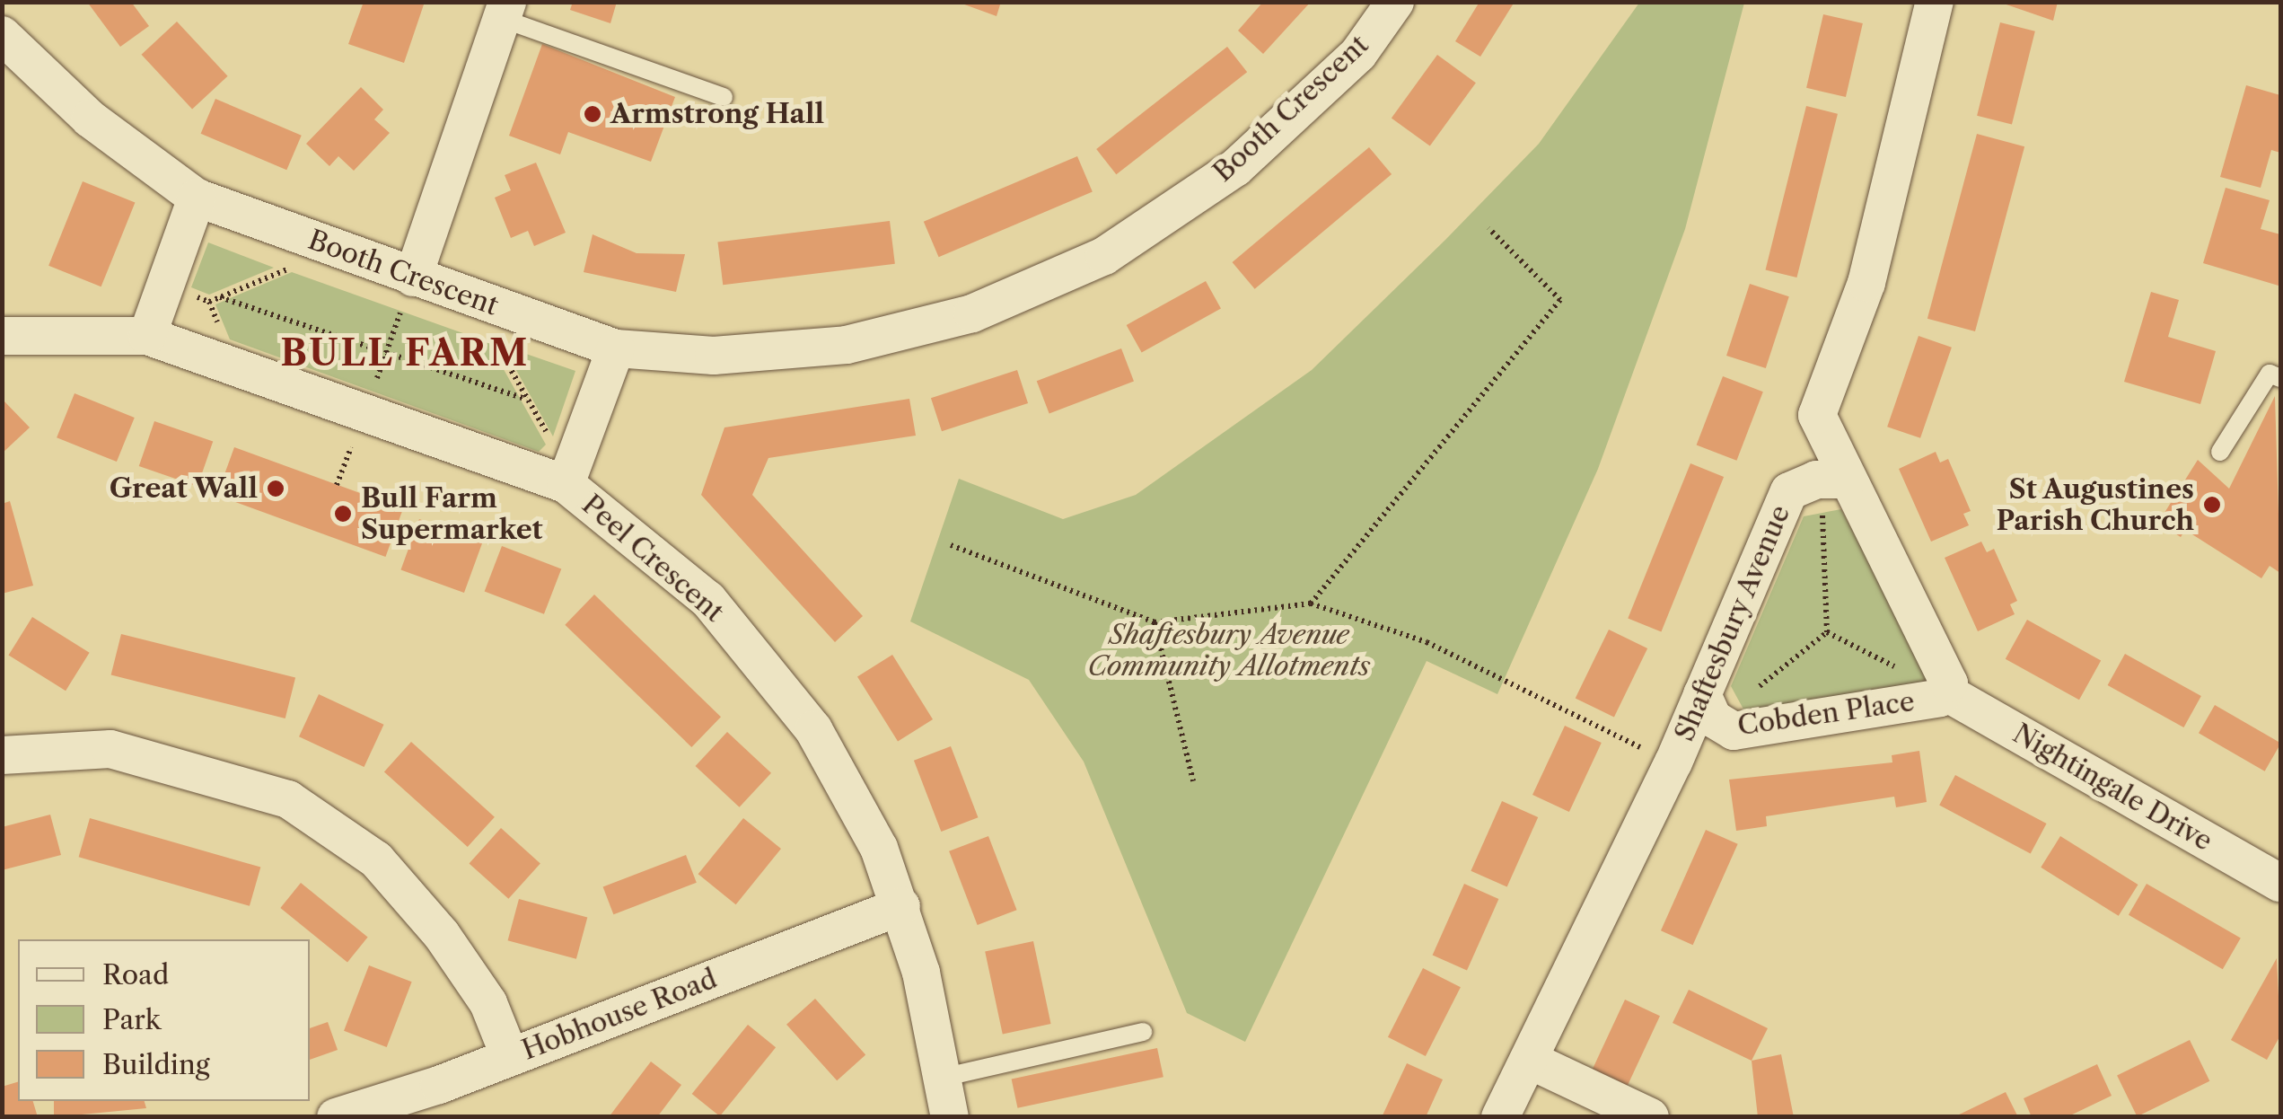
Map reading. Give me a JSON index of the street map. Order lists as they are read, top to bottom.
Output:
{
  "streets": {
    "street": [
      "Booth Crescent",
      "Peel Crescent",
      "Shaftesbury Avenue",
      "Cobden Place",
      "Nightingale Drive",
      "Hobhouse Road"
    ]
  },
  "crossings": [
    ["Peel Crescent", "Hobhouse Road"],
    ["Shaftesbury Avenue", "Cobden Place"],
    ["Cobden Place", "Nightingale Drive"]
  ],
  "districts": ["BULL FARM"],
  "parks": ["Shaftesbury Avenue Community Allotments"],
  "places": [
    "Armstrong Hall",
    "Great Wall",
    "St Augustines Parish Church",
    "Bull Farm Supermarket"
  ],
  "legend": ["Road", "Park", "Building"]
}
